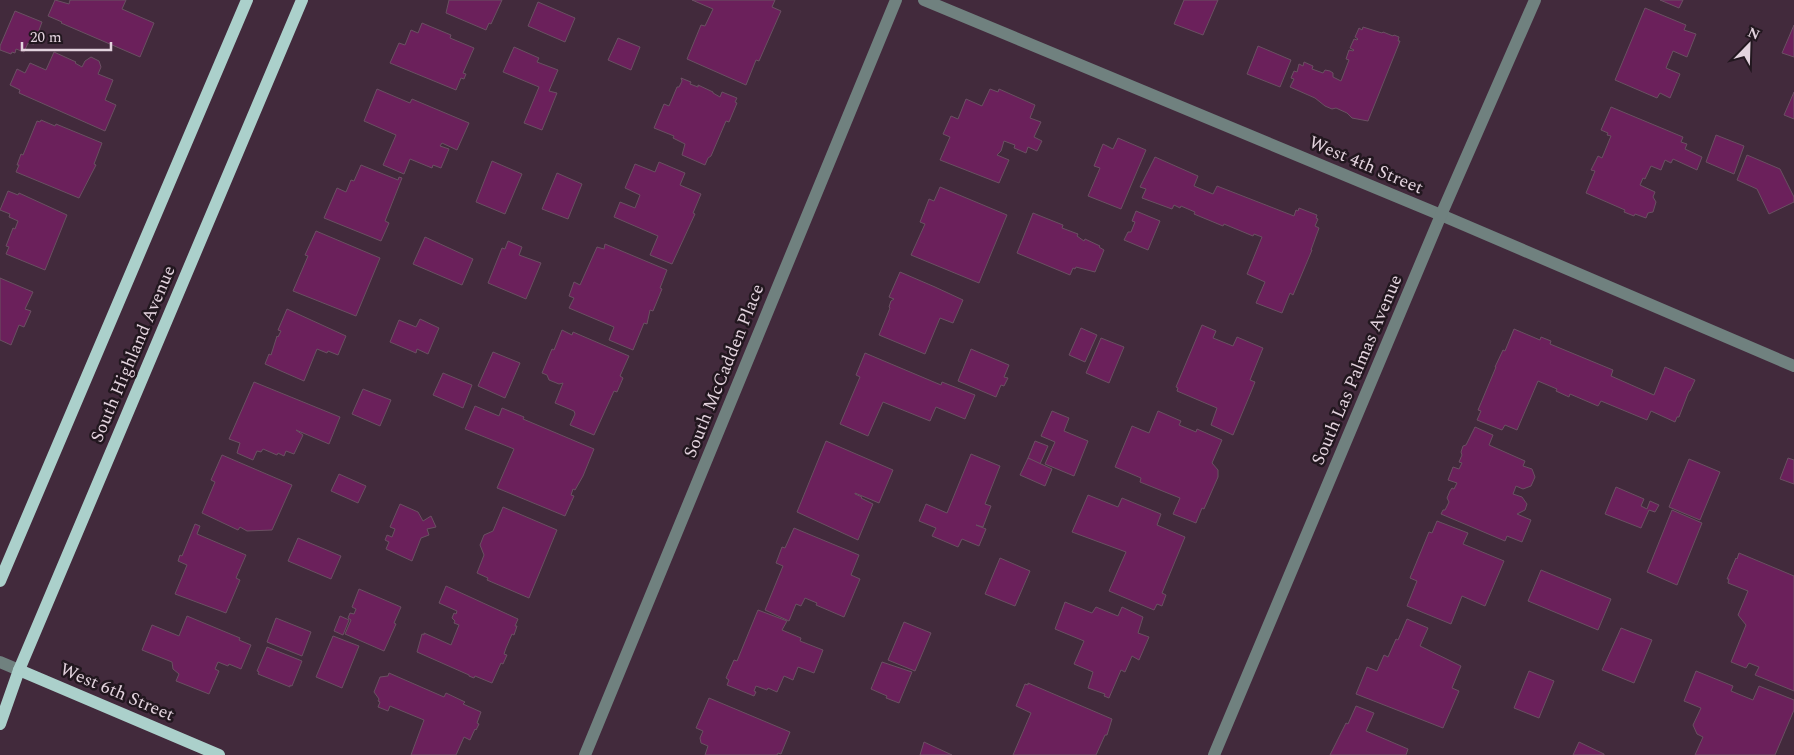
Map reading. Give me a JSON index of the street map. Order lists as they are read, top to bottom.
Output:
{
  "streets": {
    "main road": ["South Highland Avenue", "West 6th Street"],
    "street": ["West 4th Street", "South Las Palmas Avenue", "South McCadden Place"]
  },
  "crossings": [
    ["West 4th Street", "South Las Palmas Avenue"],
    ["South Highland Avenue", "West 6th Street"]
  ],
  "scale_bar": "20 m",
  "north": "top right"
}
